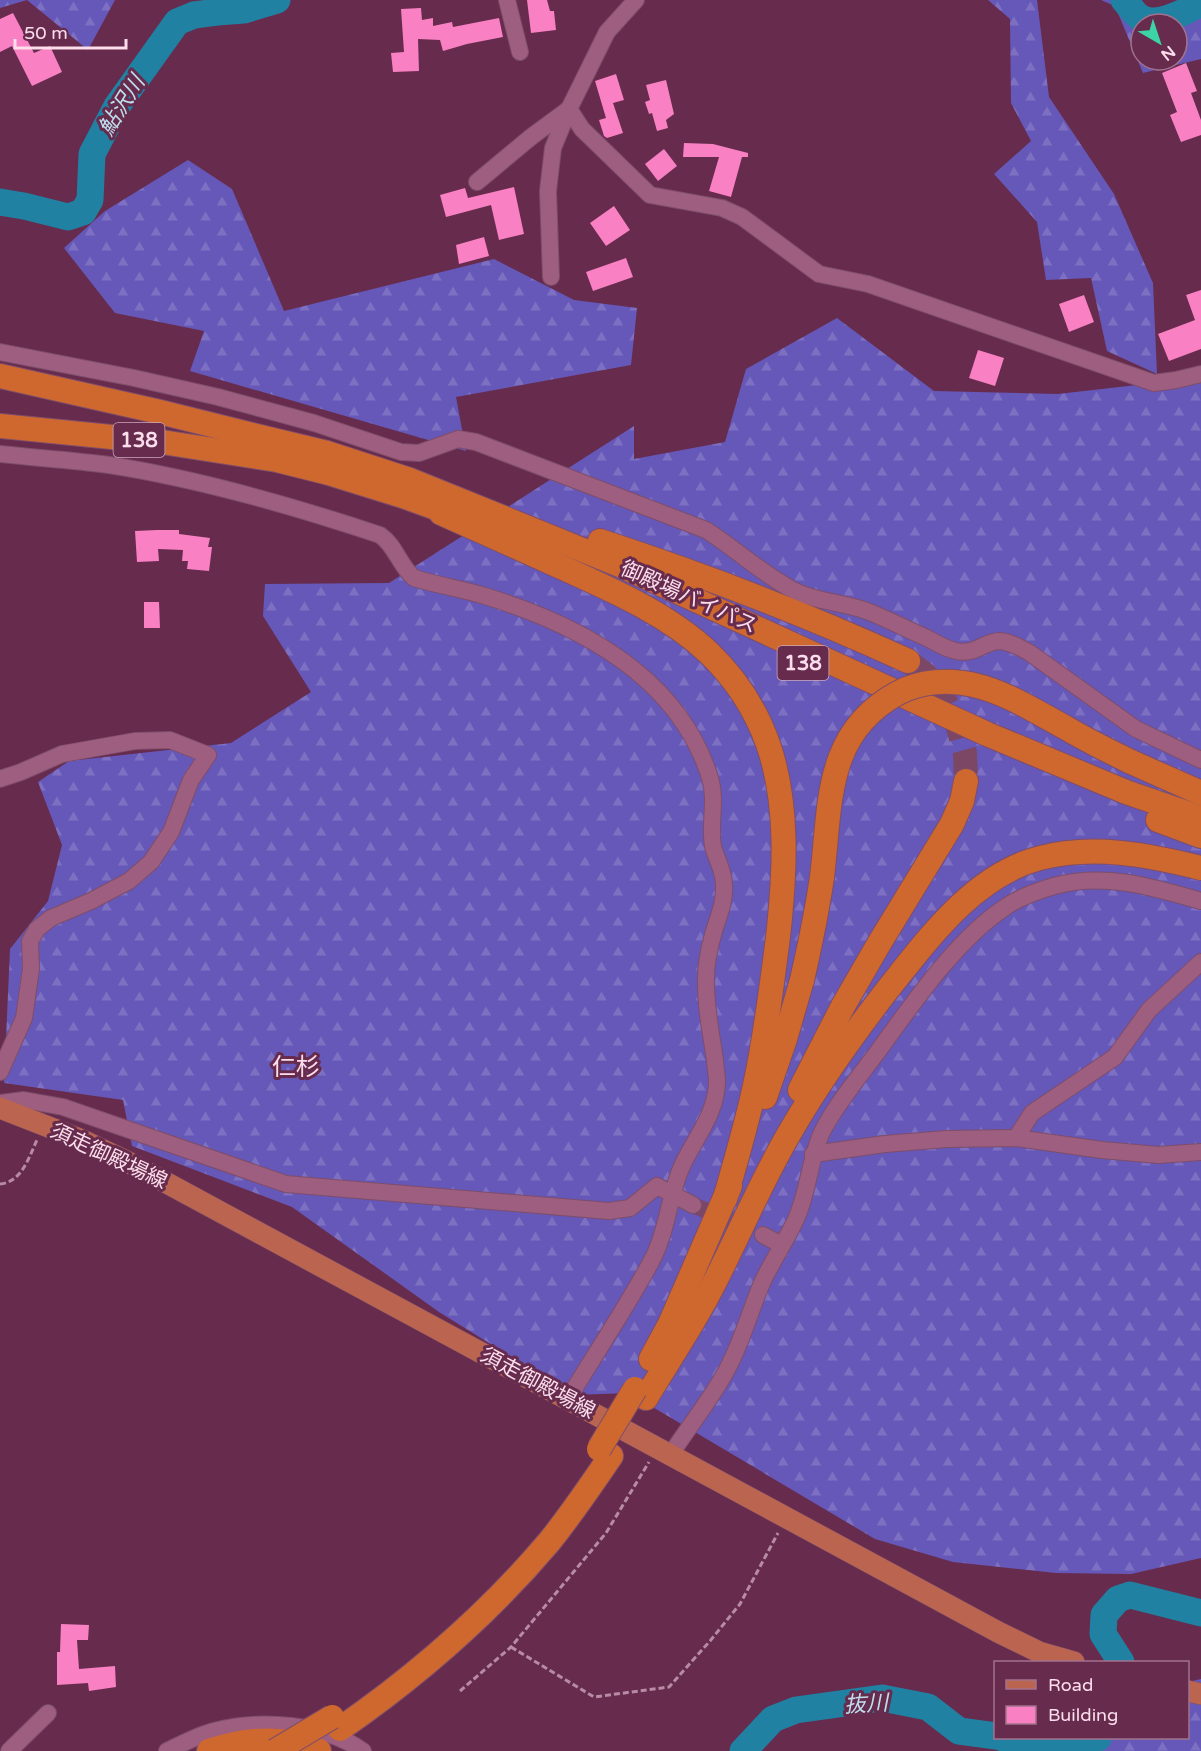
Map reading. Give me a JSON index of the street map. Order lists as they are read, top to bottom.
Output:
{
  "streets": {
    "highway": ["138", "御殿場バイパス"],
    "main road": ["須走御殿場線"]
  },
  "crossings": [
    ["138", "御殿場バイパス"]
  ],
  "districts": ["仁杉"],
  "water": ["鮎沢川", "抜川"],
  "legend": ["Road", "Building"],
  "scale_bar": "50 m",
  "north": "bottom right"
}
